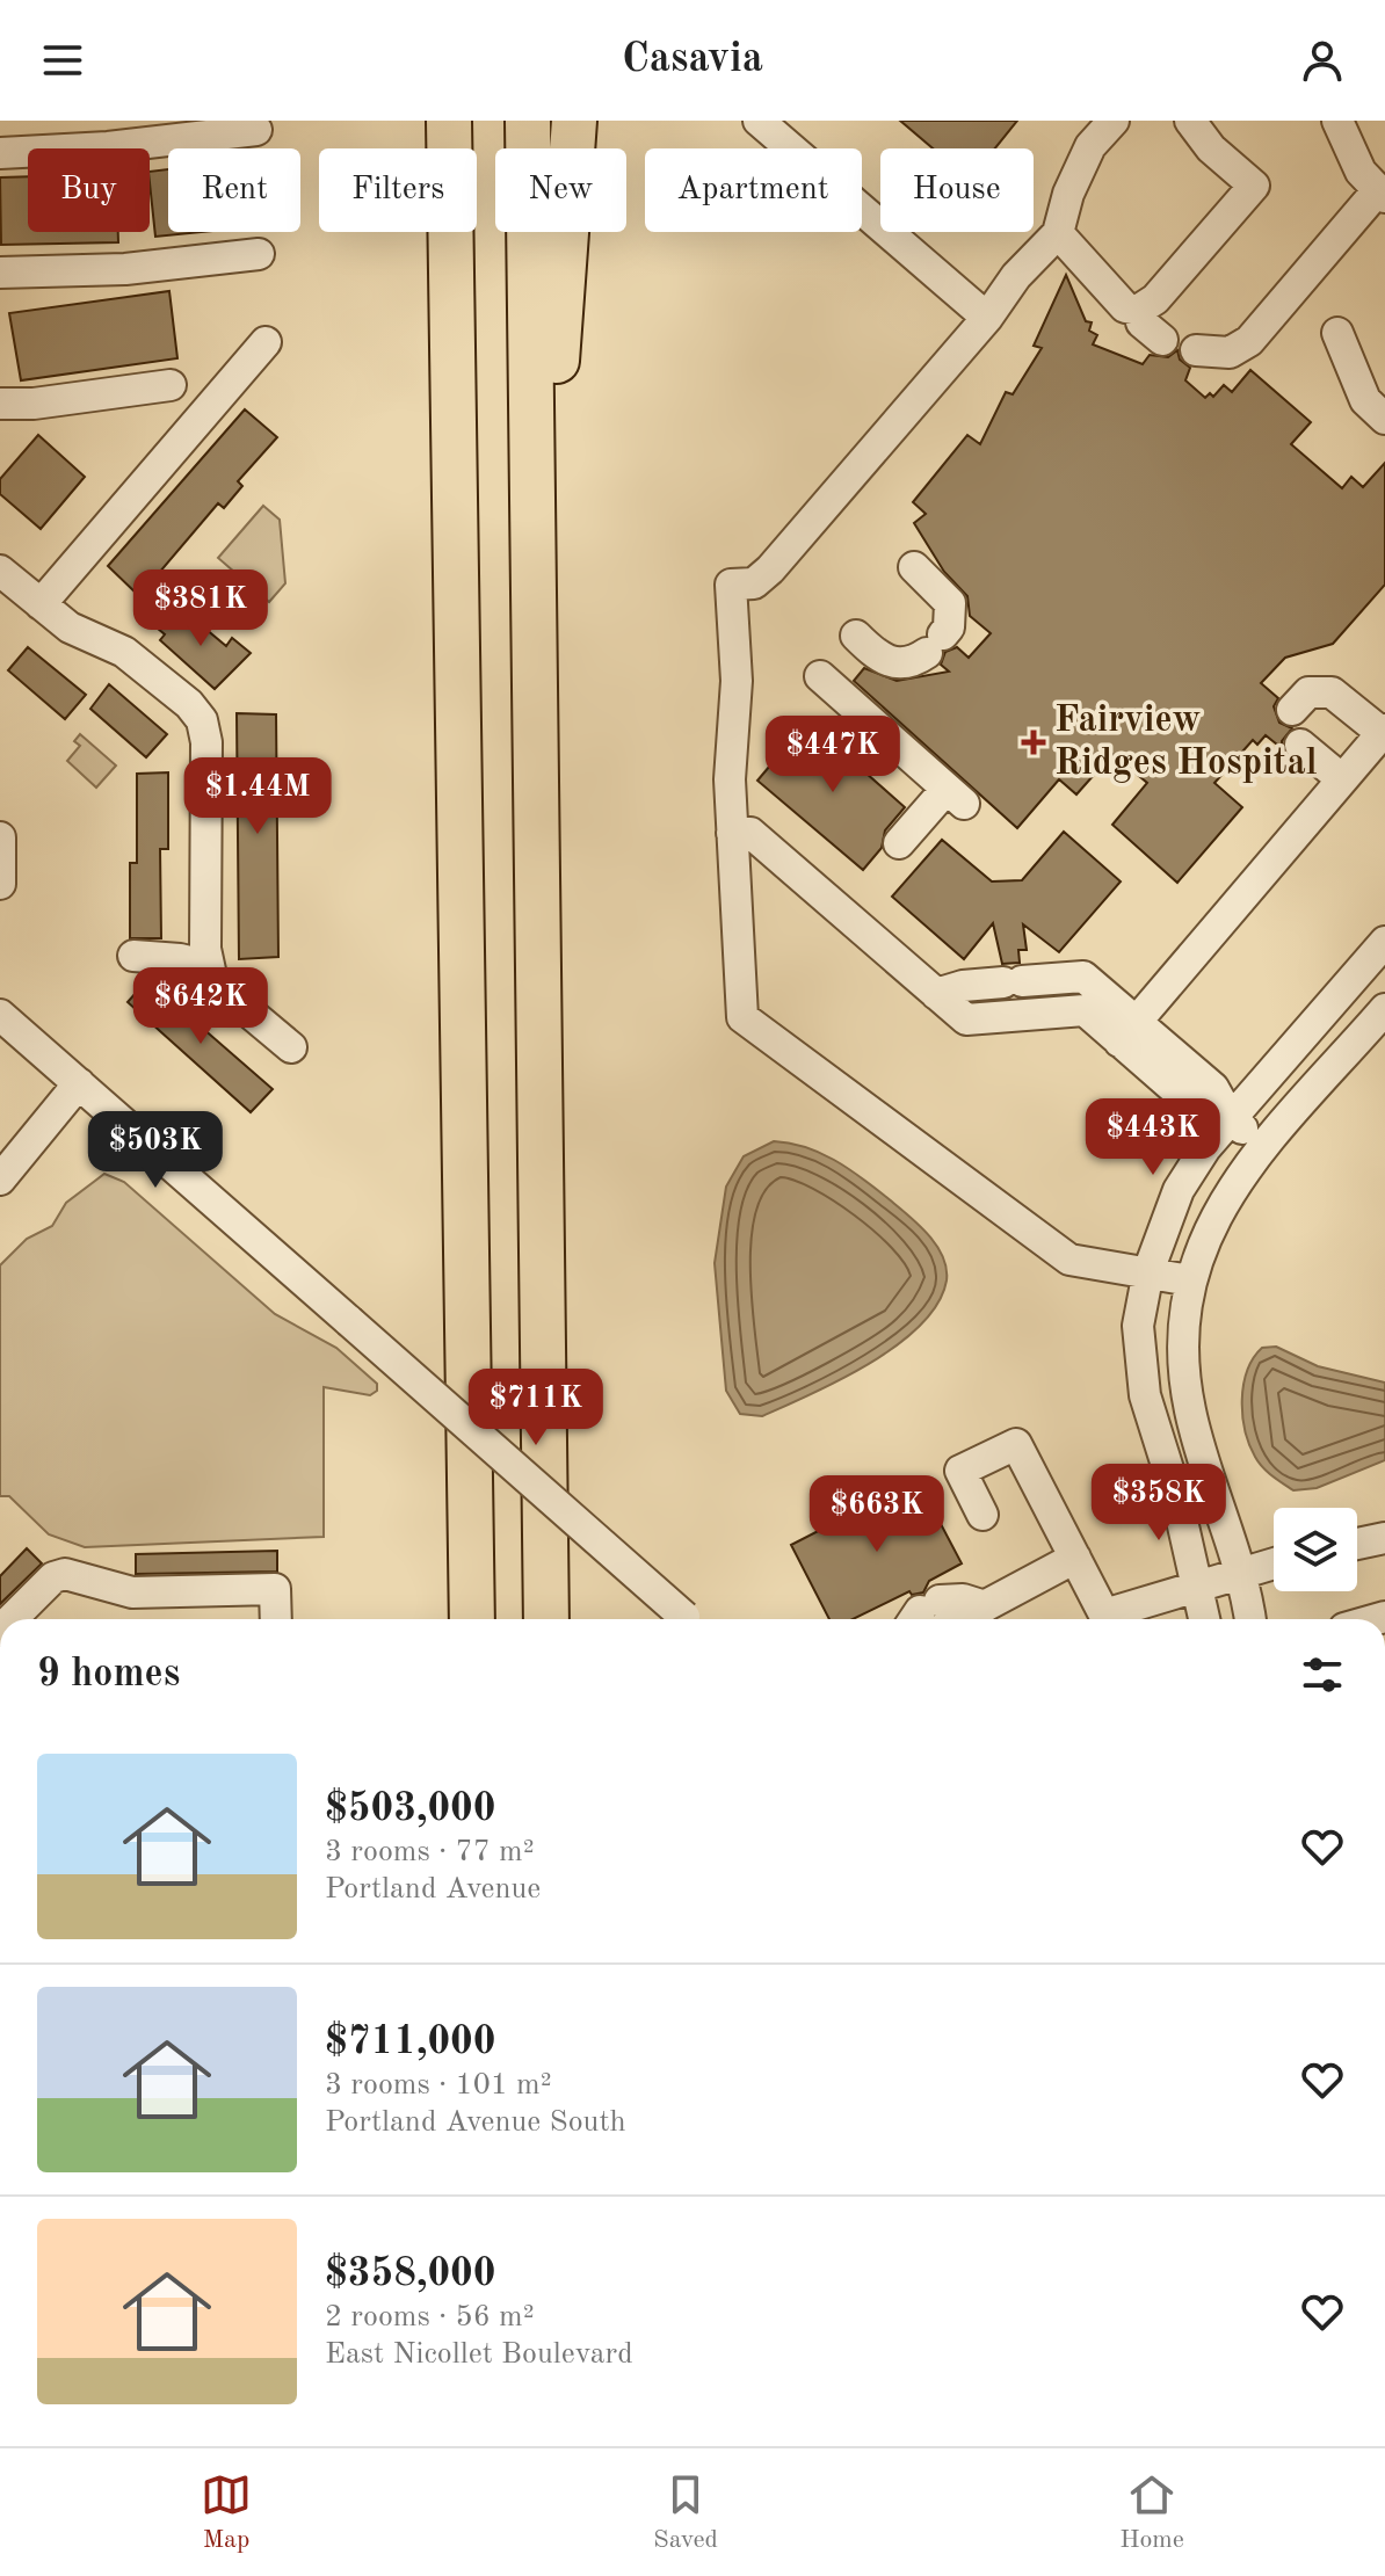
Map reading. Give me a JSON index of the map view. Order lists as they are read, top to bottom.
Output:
{
  "places": {
    "health": ["Fairview Ridges Hospital"]
  },
  "page": {
    "header": "Casavia",
    "chip": [
      "Buy",
      "Rent",
      "Filters",
      "New",
      "Apartment",
      "House"
    ],
    "price": [
      "$381K",
      "$447K",
      "$1.44M",
      "$642K",
      "$443K",
      "$503K",
      "$711K",
      "$358K",
      "$663K"
    ],
    "heading": "9 homes",
    "list": [
      {
        "name": "$503,000",
        "note": "3 rooms · 77 m² · Portland Avenue"
      },
      {
        "name": "$711,000",
        "note": "3 rooms · 101 m² · Portland Avenue South"
      },
      {
        "name": "$358,000",
        "note": "2 rooms · 56 m² · East Nicollet Boulevard"
      }
    ],
    "tabs": ["Map", "Saved", "Home"]
  }
}
